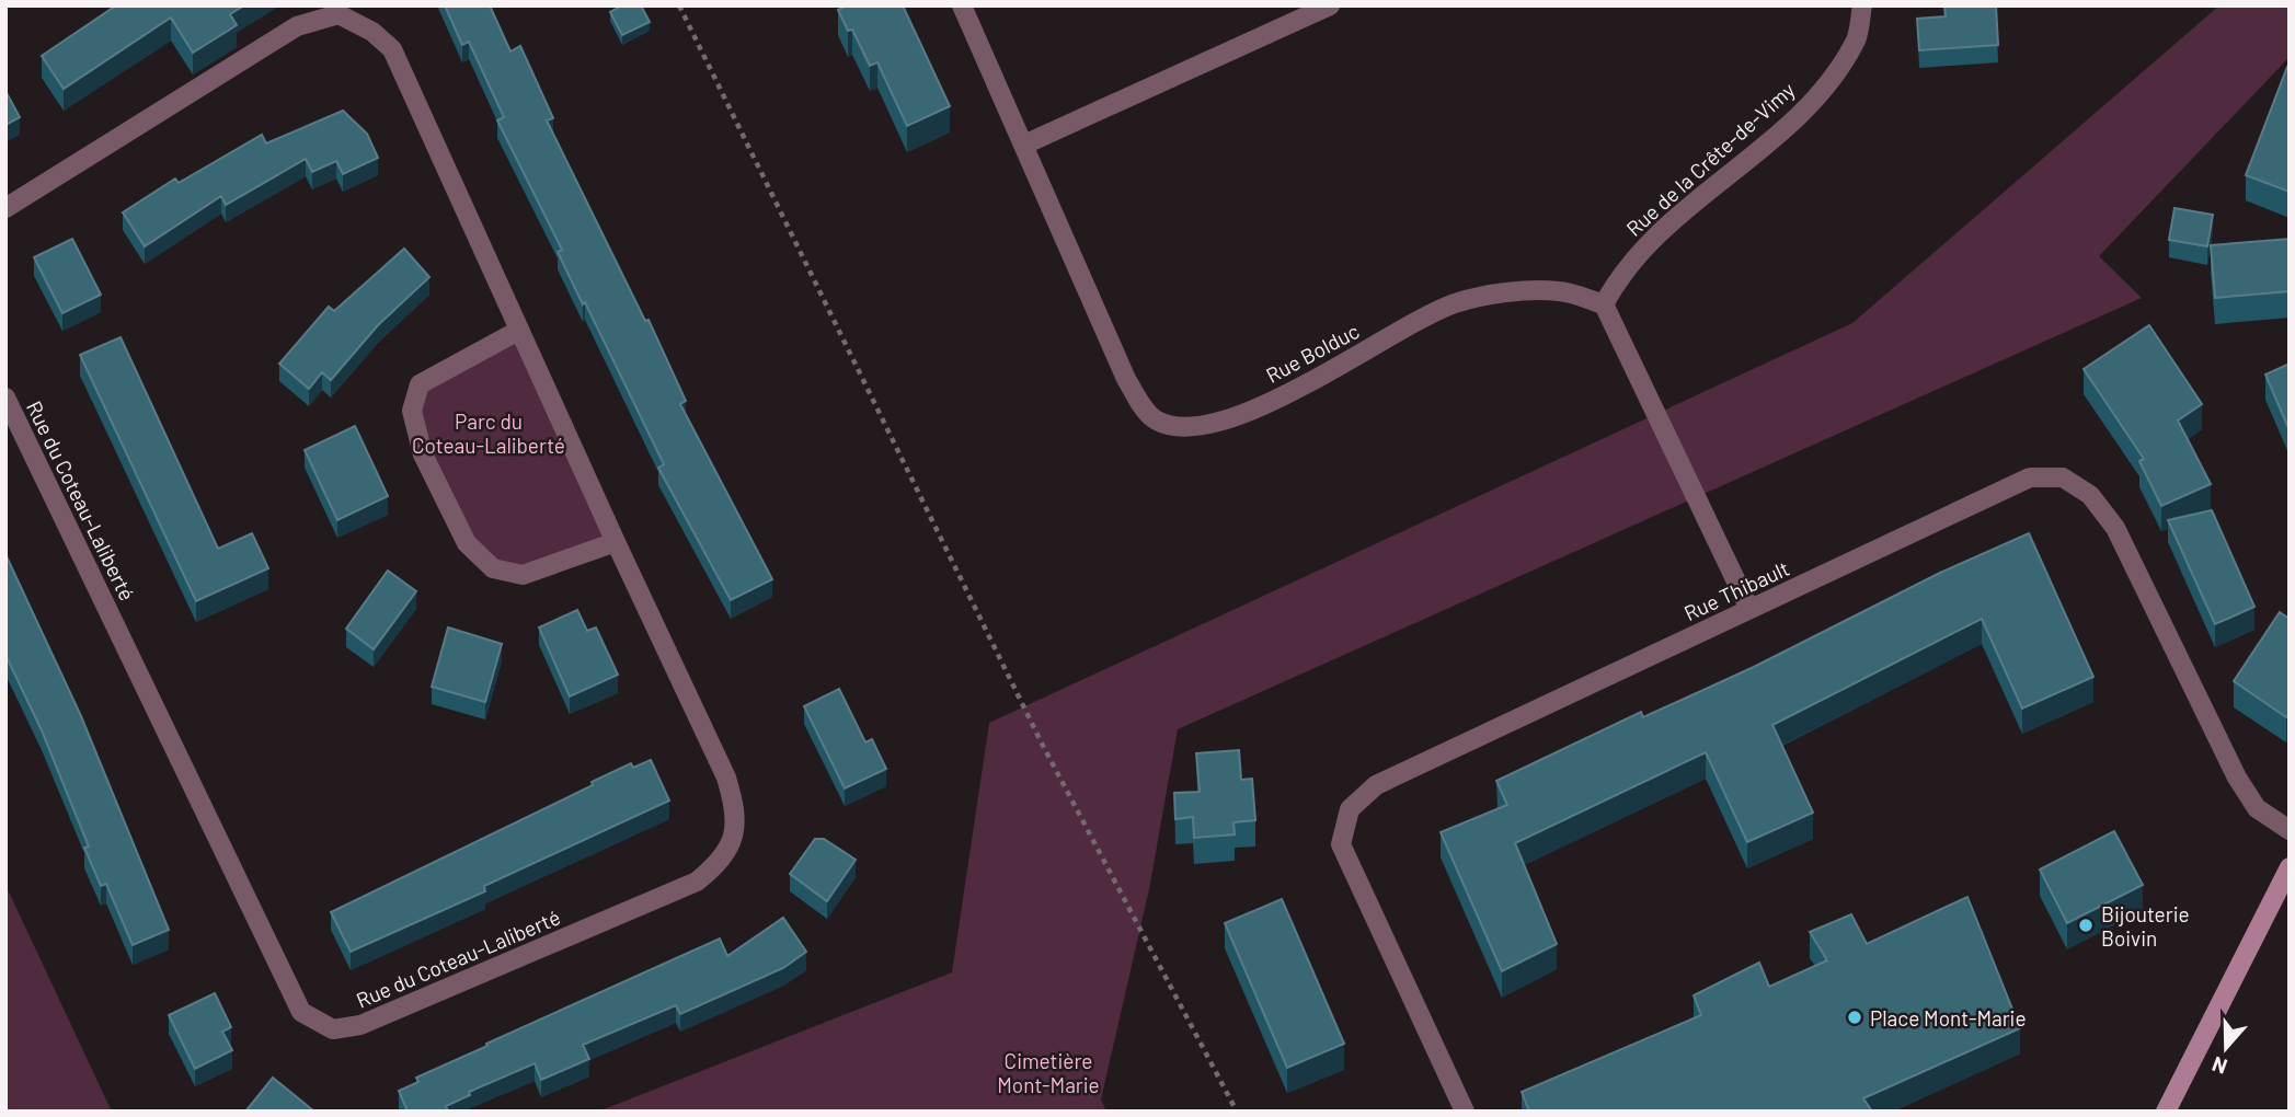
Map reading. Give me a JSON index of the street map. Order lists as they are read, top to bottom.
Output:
{
  "streets": {
    "street": [
      "Rue de la Crête-de-Vimy",
      "Rue Bolduc",
      "Rue du Coteau-Laliberté",
      "Rue Thibault"
    ]
  },
  "crossings": [
    ["Rue de la Crête-de-Vimy", "Rue Bolduc"]
  ],
  "parks": ["Parc du Coteau-Laliberté", "Cimetière Mont-Marie"],
  "places": ["Bijouterie Boivin", "Place Mont-Marie"],
  "north": "bottom"
}
